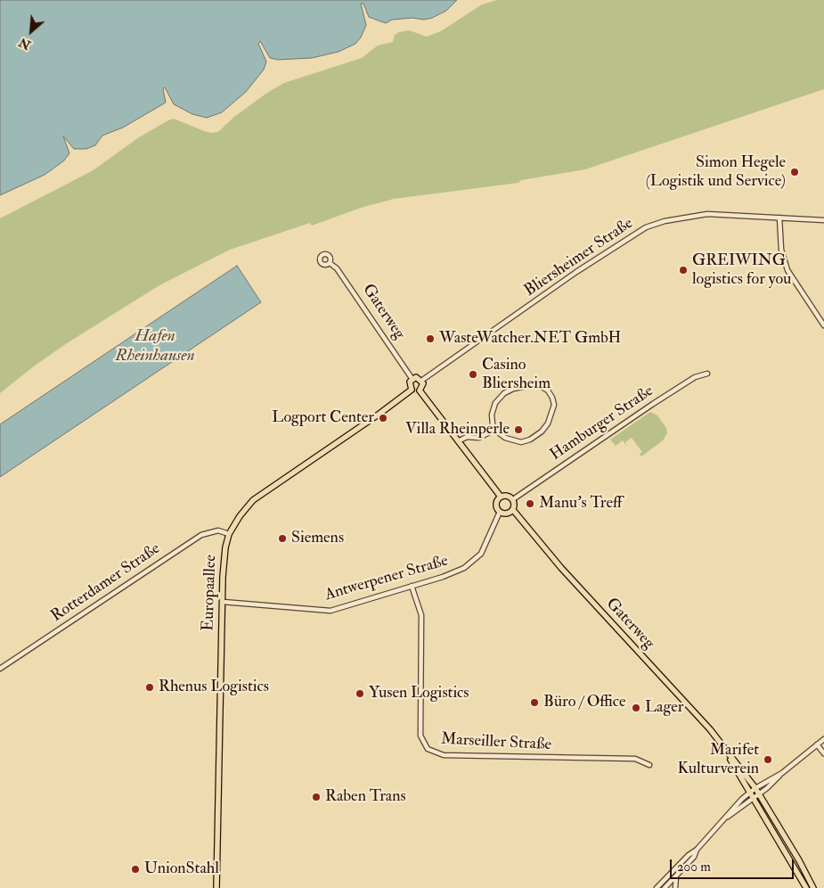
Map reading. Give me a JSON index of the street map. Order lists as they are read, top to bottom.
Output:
{
  "streets": {
    "main road": ["Gaterweg", "Europaallee"],
    "street": [
      "Bliersheimer Straße",
      "Hamburger Straße",
      "Antwerpener Straße",
      "Rotterdamer Straße",
      "Marseiller Straße"
    ]
  },
  "crossings": [
    ["Bliersheimer Straße", "Gaterweg"],
    ["Bliersheimer Straße", "Europaallee"],
    ["Gaterweg", "Hamburger Straße"],
    ["Gaterweg", "Antwerpener Straße"],
    ["Gaterweg", "Europaallee"],
    ["Hamburger Straße", "Antwerpener Straße"],
    ["Antwerpener Straße", "Europaallee"],
    ["Antwerpener Straße", "Marseiller Straße"],
    ["Rotterdamer Straße", "Europaallee"]
  ],
  "water": ["Hafen Rheinhausen"],
  "places": [
    "Simon Hegele (Logistik und Service)",
    "GREIWING logistics for you",
    "WasteWatcher.NET GmbH",
    "Casino Bliersheim",
    "Logport Center",
    "Villa Rheinperle",
    "Manu's Treff",
    "Siemens",
    "Rhenus Logistics",
    "Yusen Logistics",
    "Büro / Office",
    "Lager",
    "Marifet Kulturverein",
    "Raben Trans",
    "UnionStahl"
  ],
  "scale_bar": "200 m",
  "north": "bottom left"
}
